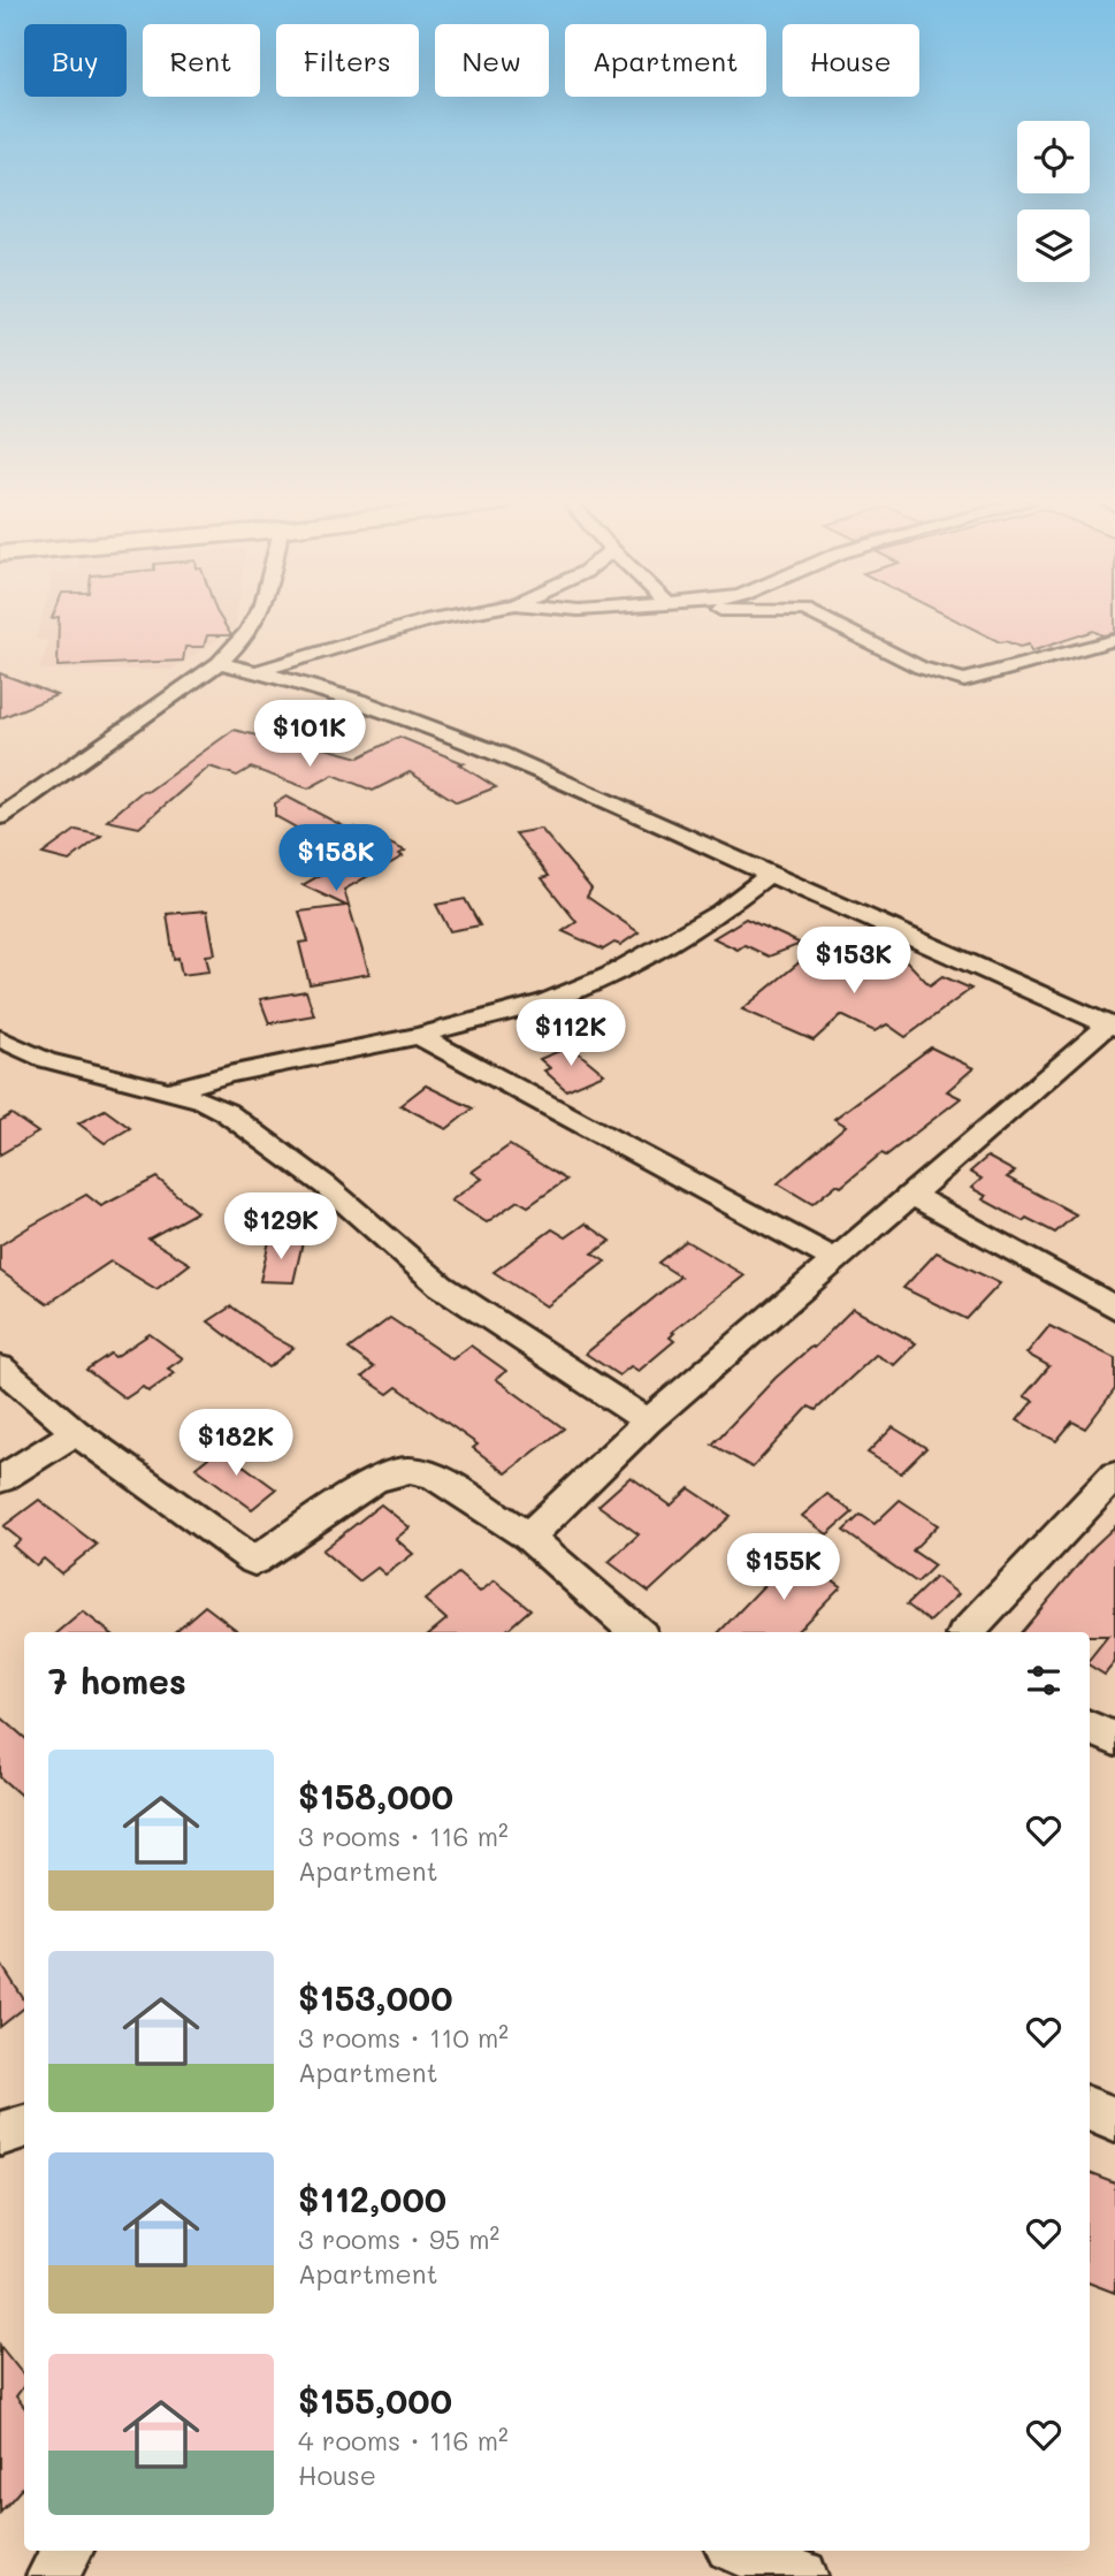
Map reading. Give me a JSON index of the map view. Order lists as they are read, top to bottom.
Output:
{
  "page": {
    "chip": [
      "Buy",
      "Rent",
      "Filters",
      "New",
      "Apartment",
      "House"
    ],
    "price": [
      "$101K",
      "$158K",
      "$153K",
      "$112K",
      "$129K",
      "$182K",
      "$155K"
    ],
    "heading": "7 homes",
    "list": [
      {
        "name": "$158,000",
        "note": "3 rooms · 116 m² · Apartment"
      },
      {
        "name": "$153,000",
        "note": "3 rooms · 110 m² · Apartment"
      },
      {
        "name": "$112,000",
        "note": "3 rooms · 95 m² · Apartment"
      },
      {
        "name": "$155,000",
        "note": "4 rooms · 116 m² · House"
      }
    ]
  }
}
